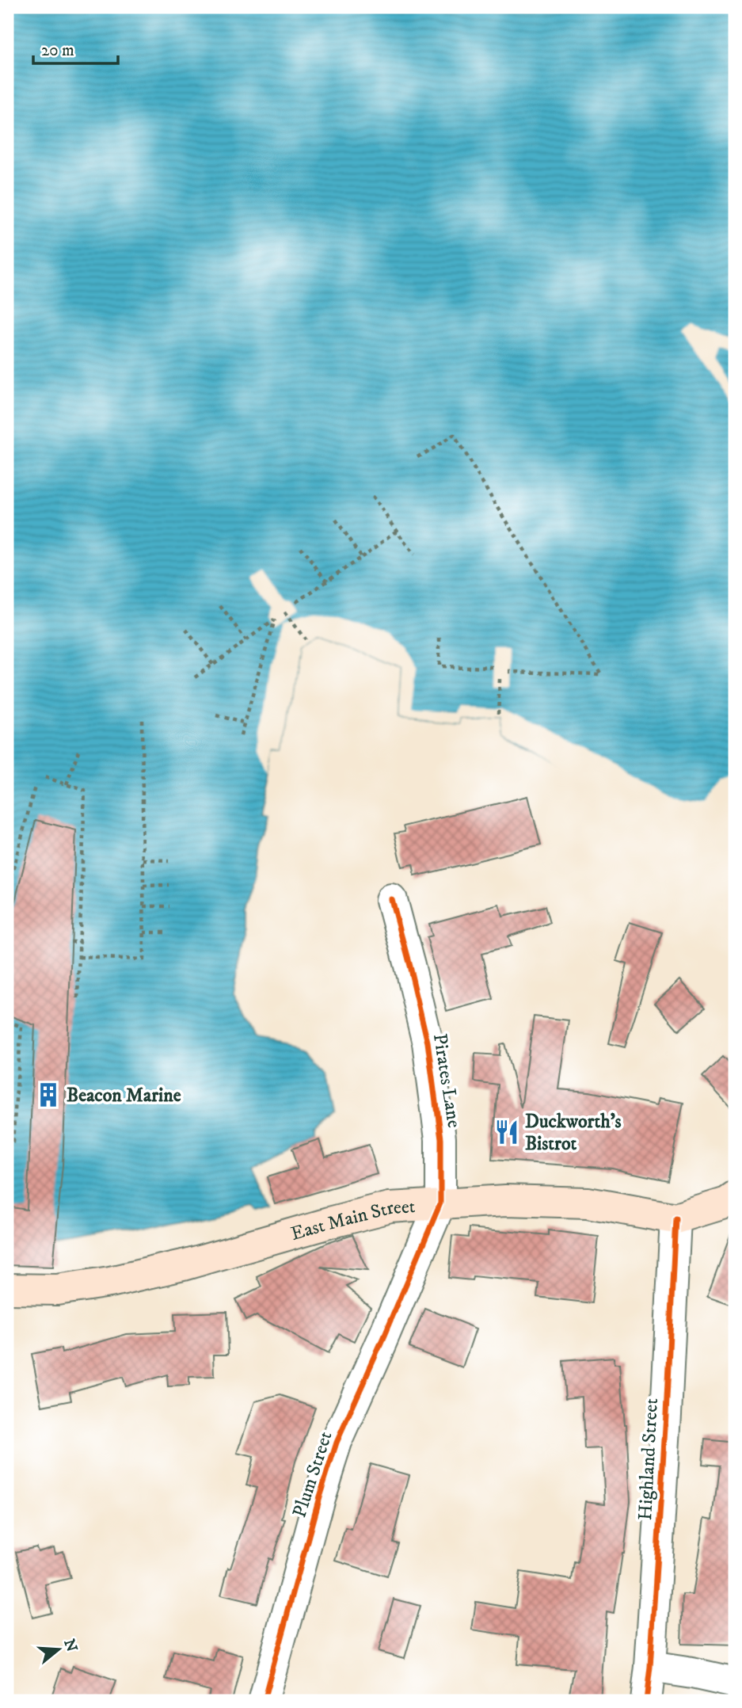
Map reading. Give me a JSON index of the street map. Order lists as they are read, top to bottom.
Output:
{
  "streets": {
    "main road": ["East Main Street"],
    "street": ["Pirates Lane", "Highland Street", "Plum Street"]
  },
  "crossings": [
    ["Pirates Lane", "East Main Street"],
    ["Pirates Lane", "Plum Street"],
    ["East Main Street", "Highland Street"],
    ["East Main Street", "Plum Street"]
  ],
  "places": {
    "building": ["Beacon Marine"],
    "restaurant": ["Duckworth's Bistrot"]
  },
  "scale_bar": "20 m",
  "north": "right"
}
